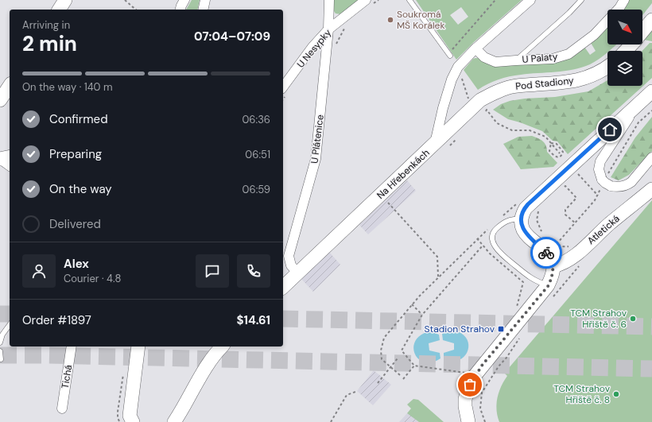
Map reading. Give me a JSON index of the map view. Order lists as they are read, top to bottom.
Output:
{
  "streets": {
    "street": [
      "U Nesypky",
      "U Palaty",
      "Pod Stadiony",
      "U Plátenice",
      "Na Hřebenkách",
      "Atletická",
      "Tichá"
    ]
  },
  "crossings": [
    ["U Nesypky", "U Plátenice"],
    ["U Palaty", "Na Hřebenkách"],
    ["Pod Stadiony", "Na Hřebenkách"],
    ["U Plátenice", "Na Hřebenkách"]
  ],
  "places": {
    "other": ["Soukromá MŠ Korálek", "TCM Strahov Hřiště č. 6", "TCM Strahov Hřiště č. 8"],
    "transit": ["Stadion Strahov"]
  },
  "north": "bottom right",
  "page": {
    "heading": ["2 min", "Arriving in", "07:04–07:09"],
    "panel": [
      "Alex",
      "Courier · 4.8",
      "Order #1897",
      "$14.61"
    ],
    "bar": "On the way · 140 m",
    "list": [
      ["Confirmed", "06:36"],
      ["Preparing", "06:51"],
      ["On the way", "06:59"],
      "Delivered"
    ]
  }
}
